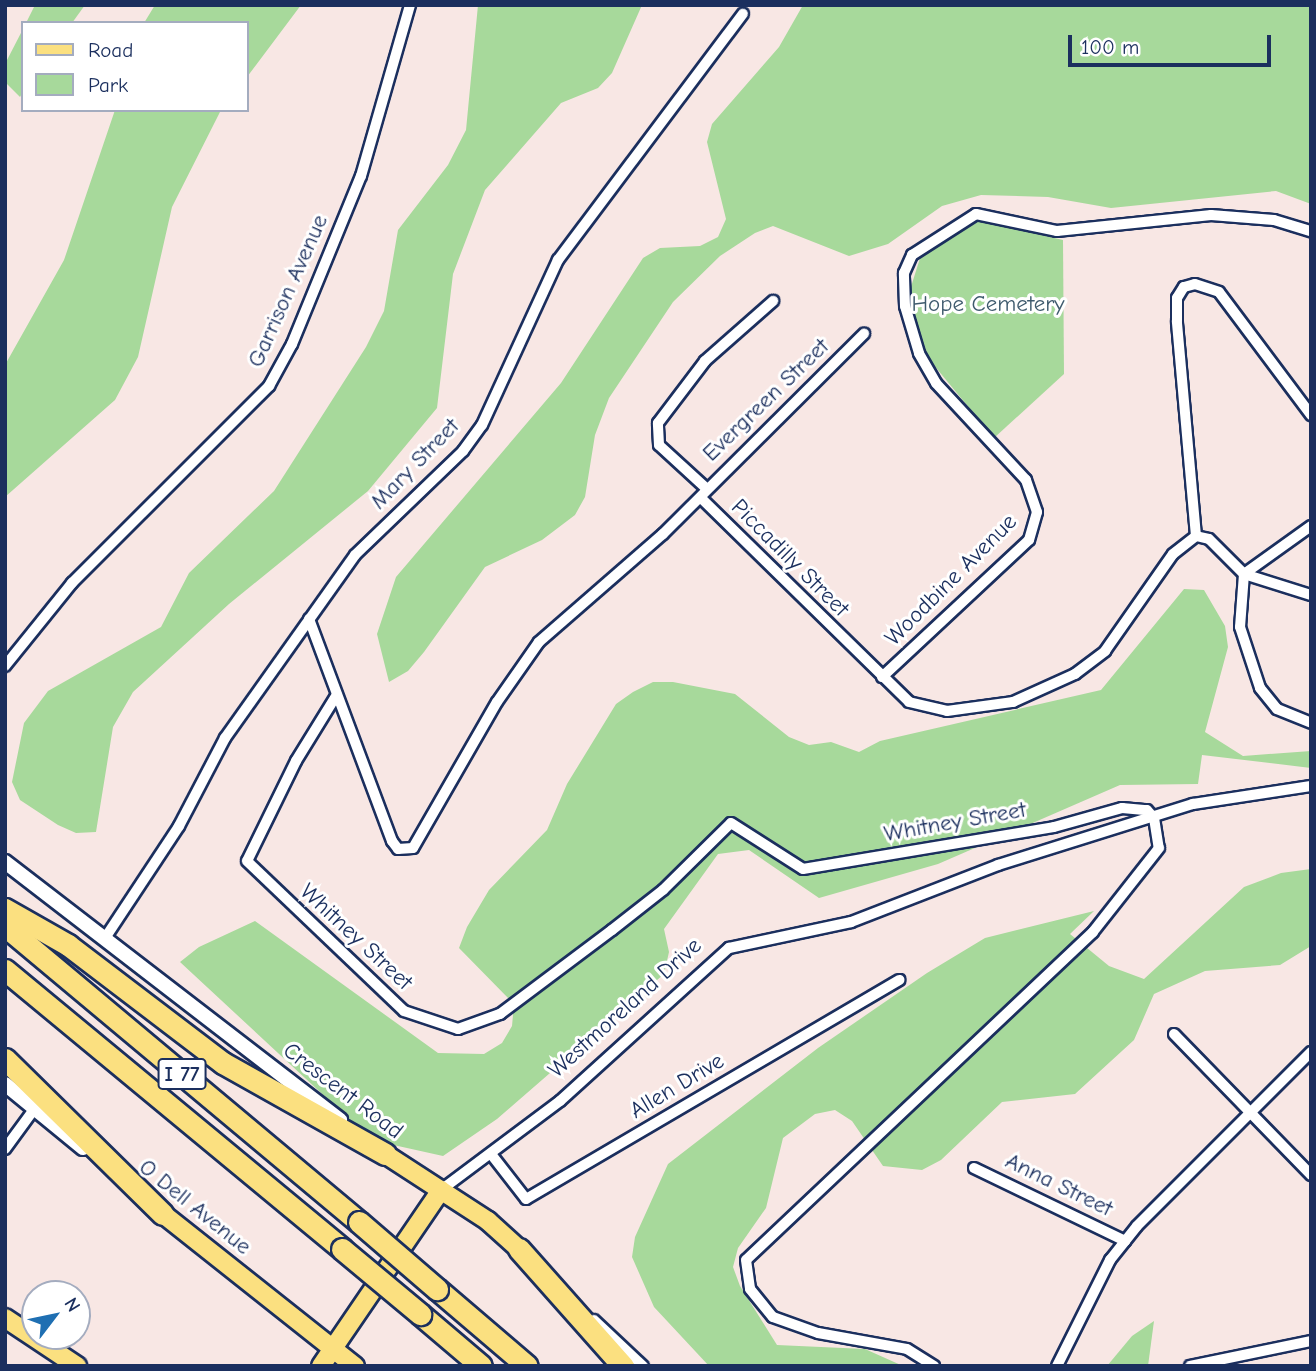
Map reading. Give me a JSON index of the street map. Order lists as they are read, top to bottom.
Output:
{
  "streets": {
    "highway": ["I 77"],
    "main road": ["Westmoreland Drive", "Crescent Road", "O Dell Avenue"],
    "street": [
      "Garrison Avenue",
      "Evergreen Street",
      "Mary Street",
      "Piccadilly Street",
      "Woodbine Avenue",
      "Whitney Street",
      "Allen Drive",
      "Anna Street"
    ]
  },
  "crossings": [
    ["Evergreen Street", "Piccadilly Street"],
    ["Mary Street", "Piccadilly Street"],
    ["Mary Street", "Crescent Road"],
    ["Piccadilly Street", "Woodbine Avenue"],
    ["Piccadilly Street", "Whitney Street"],
    ["Whitney Street", "Westmoreland Drive"],
    ["Westmoreland Drive", "Allen Drive"],
    ["Westmoreland Drive", "Crescent Road"],
    ["Westmoreland Drive", "O Dell Avenue"]
  ],
  "parks": ["Hope Cemetery"],
  "legend": ["Road", "Park"],
  "scale_bar": "100 m",
  "north": "top right"
}
